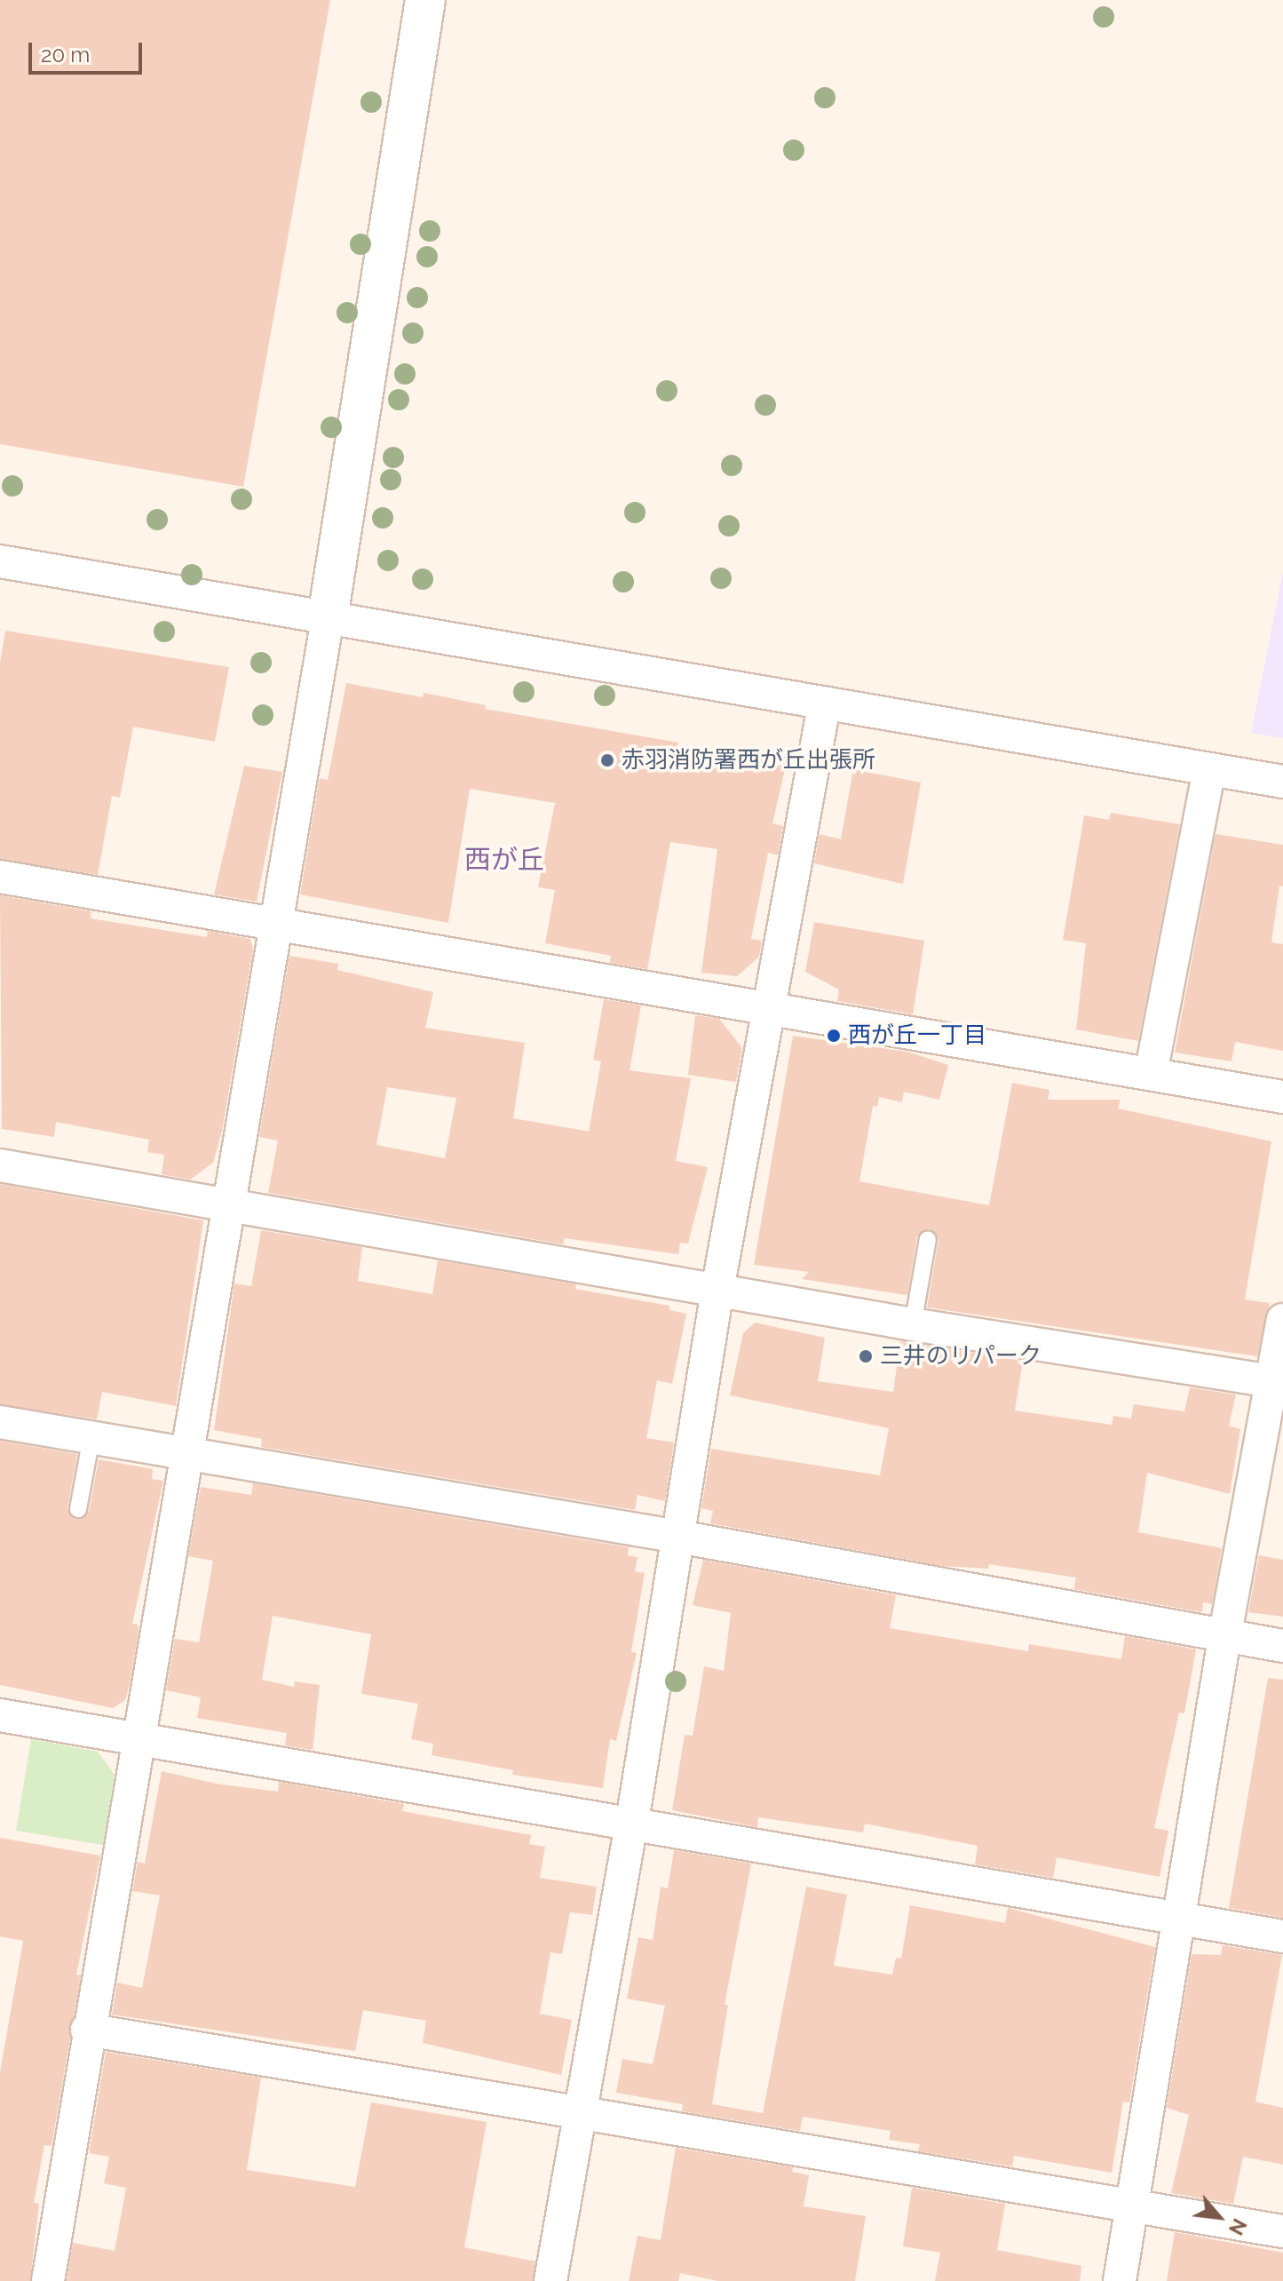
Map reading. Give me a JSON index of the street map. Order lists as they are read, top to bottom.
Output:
{
  "districts": ["西が丘"],
  "places": ["赤羽消防署西が丘出張所", "西が丘一丁目", "三井のリパーク"],
  "scale_bar": "20 m",
  "north": "bottom right"
}
